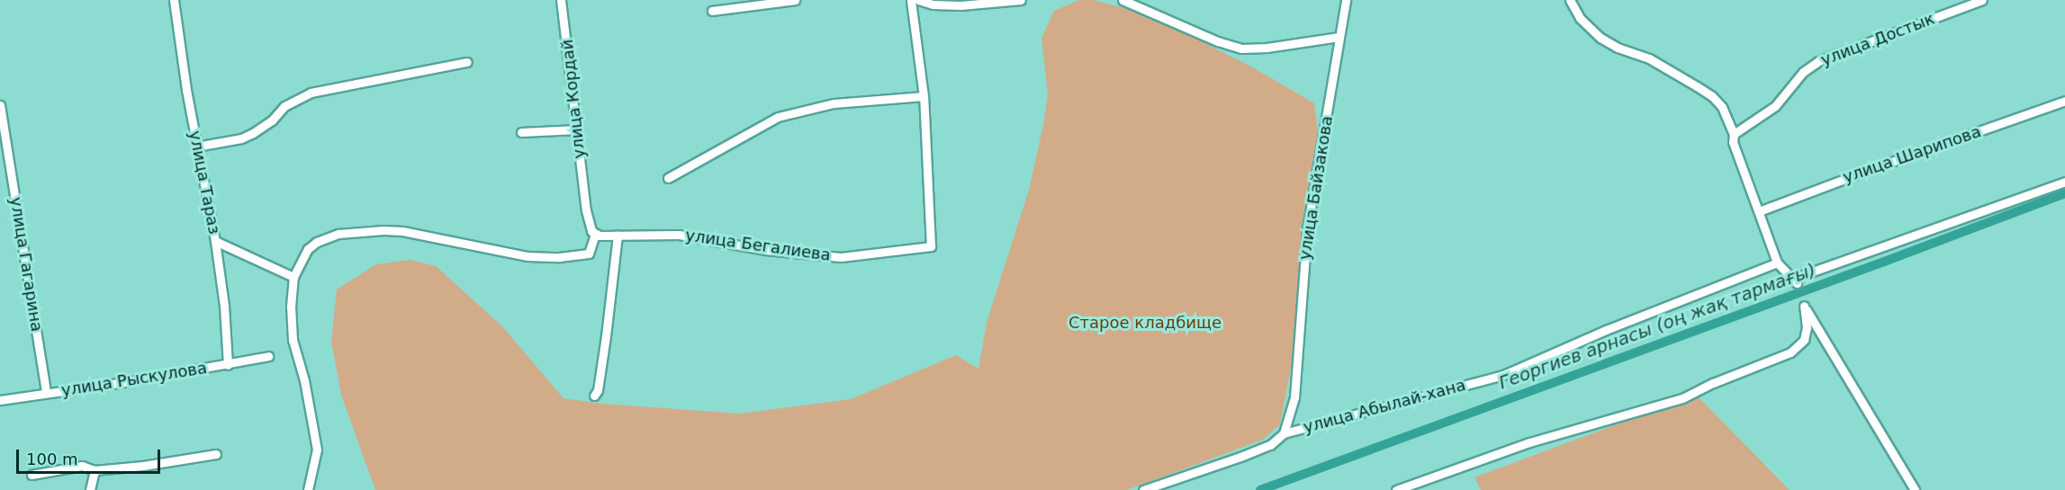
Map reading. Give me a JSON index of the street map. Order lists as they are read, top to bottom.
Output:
{
  "streets": {
    "street": [
      "улица Достык",
      "улица Кордай",
      "улица Шарипова",
      "улица Тараз",
      "улица Байзакова",
      "улица Бегалиева",
      "улица Гагарина",
      "улица Рыскулова",
      "улица Абылай-хана"
    ]
  },
  "crossings": [
    ["улица Кордай", "улица Бегалиева"],
    ["улица Тараз", "улица Рыскулова"],
    ["улица Байзакова", "улица Абылай-хана"],
    ["улица Гагарина", "улица Рыскулова"]
  ],
  "water": ["Георгиев арнасы (оң жақ тармағы)"],
  "parks": ["Старое кладбище"],
  "scale_bar": "100 m"
}
